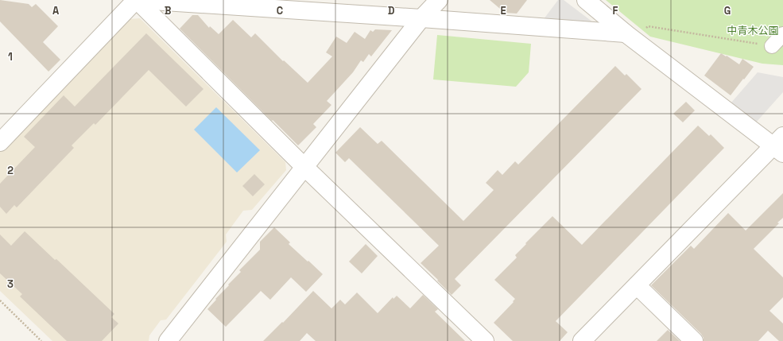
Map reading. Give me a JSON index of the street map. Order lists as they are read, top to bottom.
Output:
{
  "parks": ["中青木公園"],
  "grid": {
    "columns": [
      "A",
      "B",
      "C",
      "D",
      "E",
      "F",
      "G"
    ],
    "rows": ["1", "2", "3"]
  }
}
